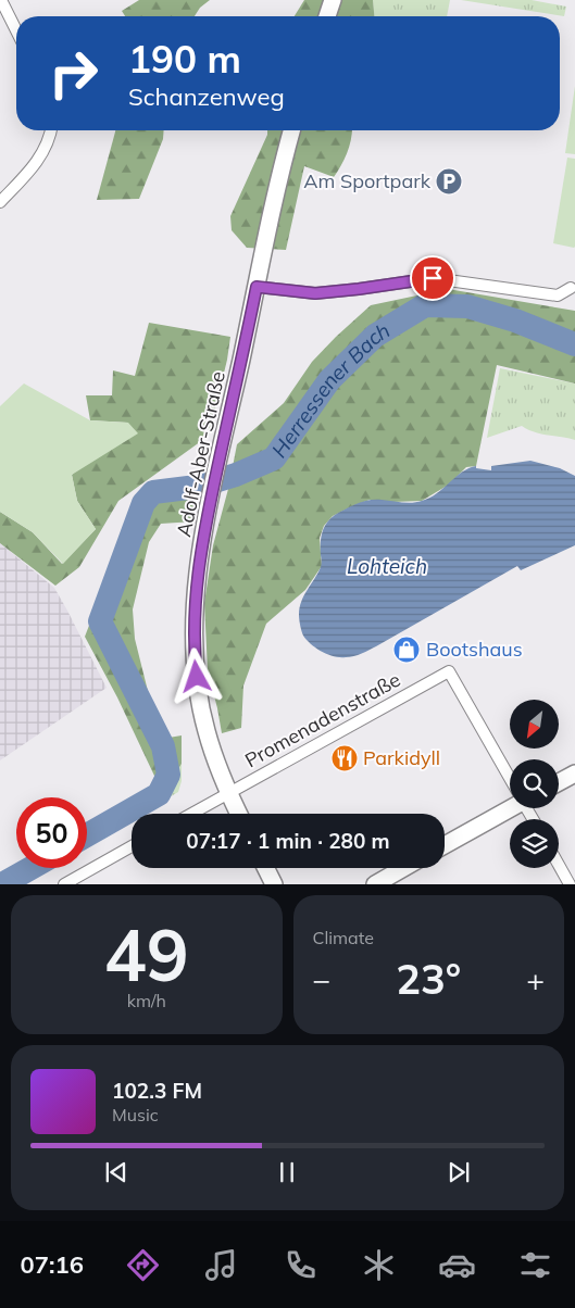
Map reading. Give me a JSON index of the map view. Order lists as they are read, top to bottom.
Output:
{
  "streets": {
    "main road": ["Adolf-Aber-Straße"],
    "street": ["Promenadenstraße"]
  },
  "crossings": [
    ["Adolf-Aber-Straße", "Promenadenstraße"]
  ],
  "water": ["Herressener Bach", "Lohteich"],
  "places": {
    "parking": ["Am Sportpark"],
    "shop": ["Bootshaus"],
    "restaurant": ["Parkidyll"]
  },
  "north": "bottom left",
  "page": {
    "turn": ["190 m", "Schanzenweg"],
    "limit": "50",
    "trip": "07:17 · 1 min · 280 m",
    "tile": [
      ["49", "km/h"],
      "Climate"
    ],
    "heat": ["−", "23°", "+"],
    "song": ["102.3 FM", "Music"],
    "tabs": "07:16"
  }
}
